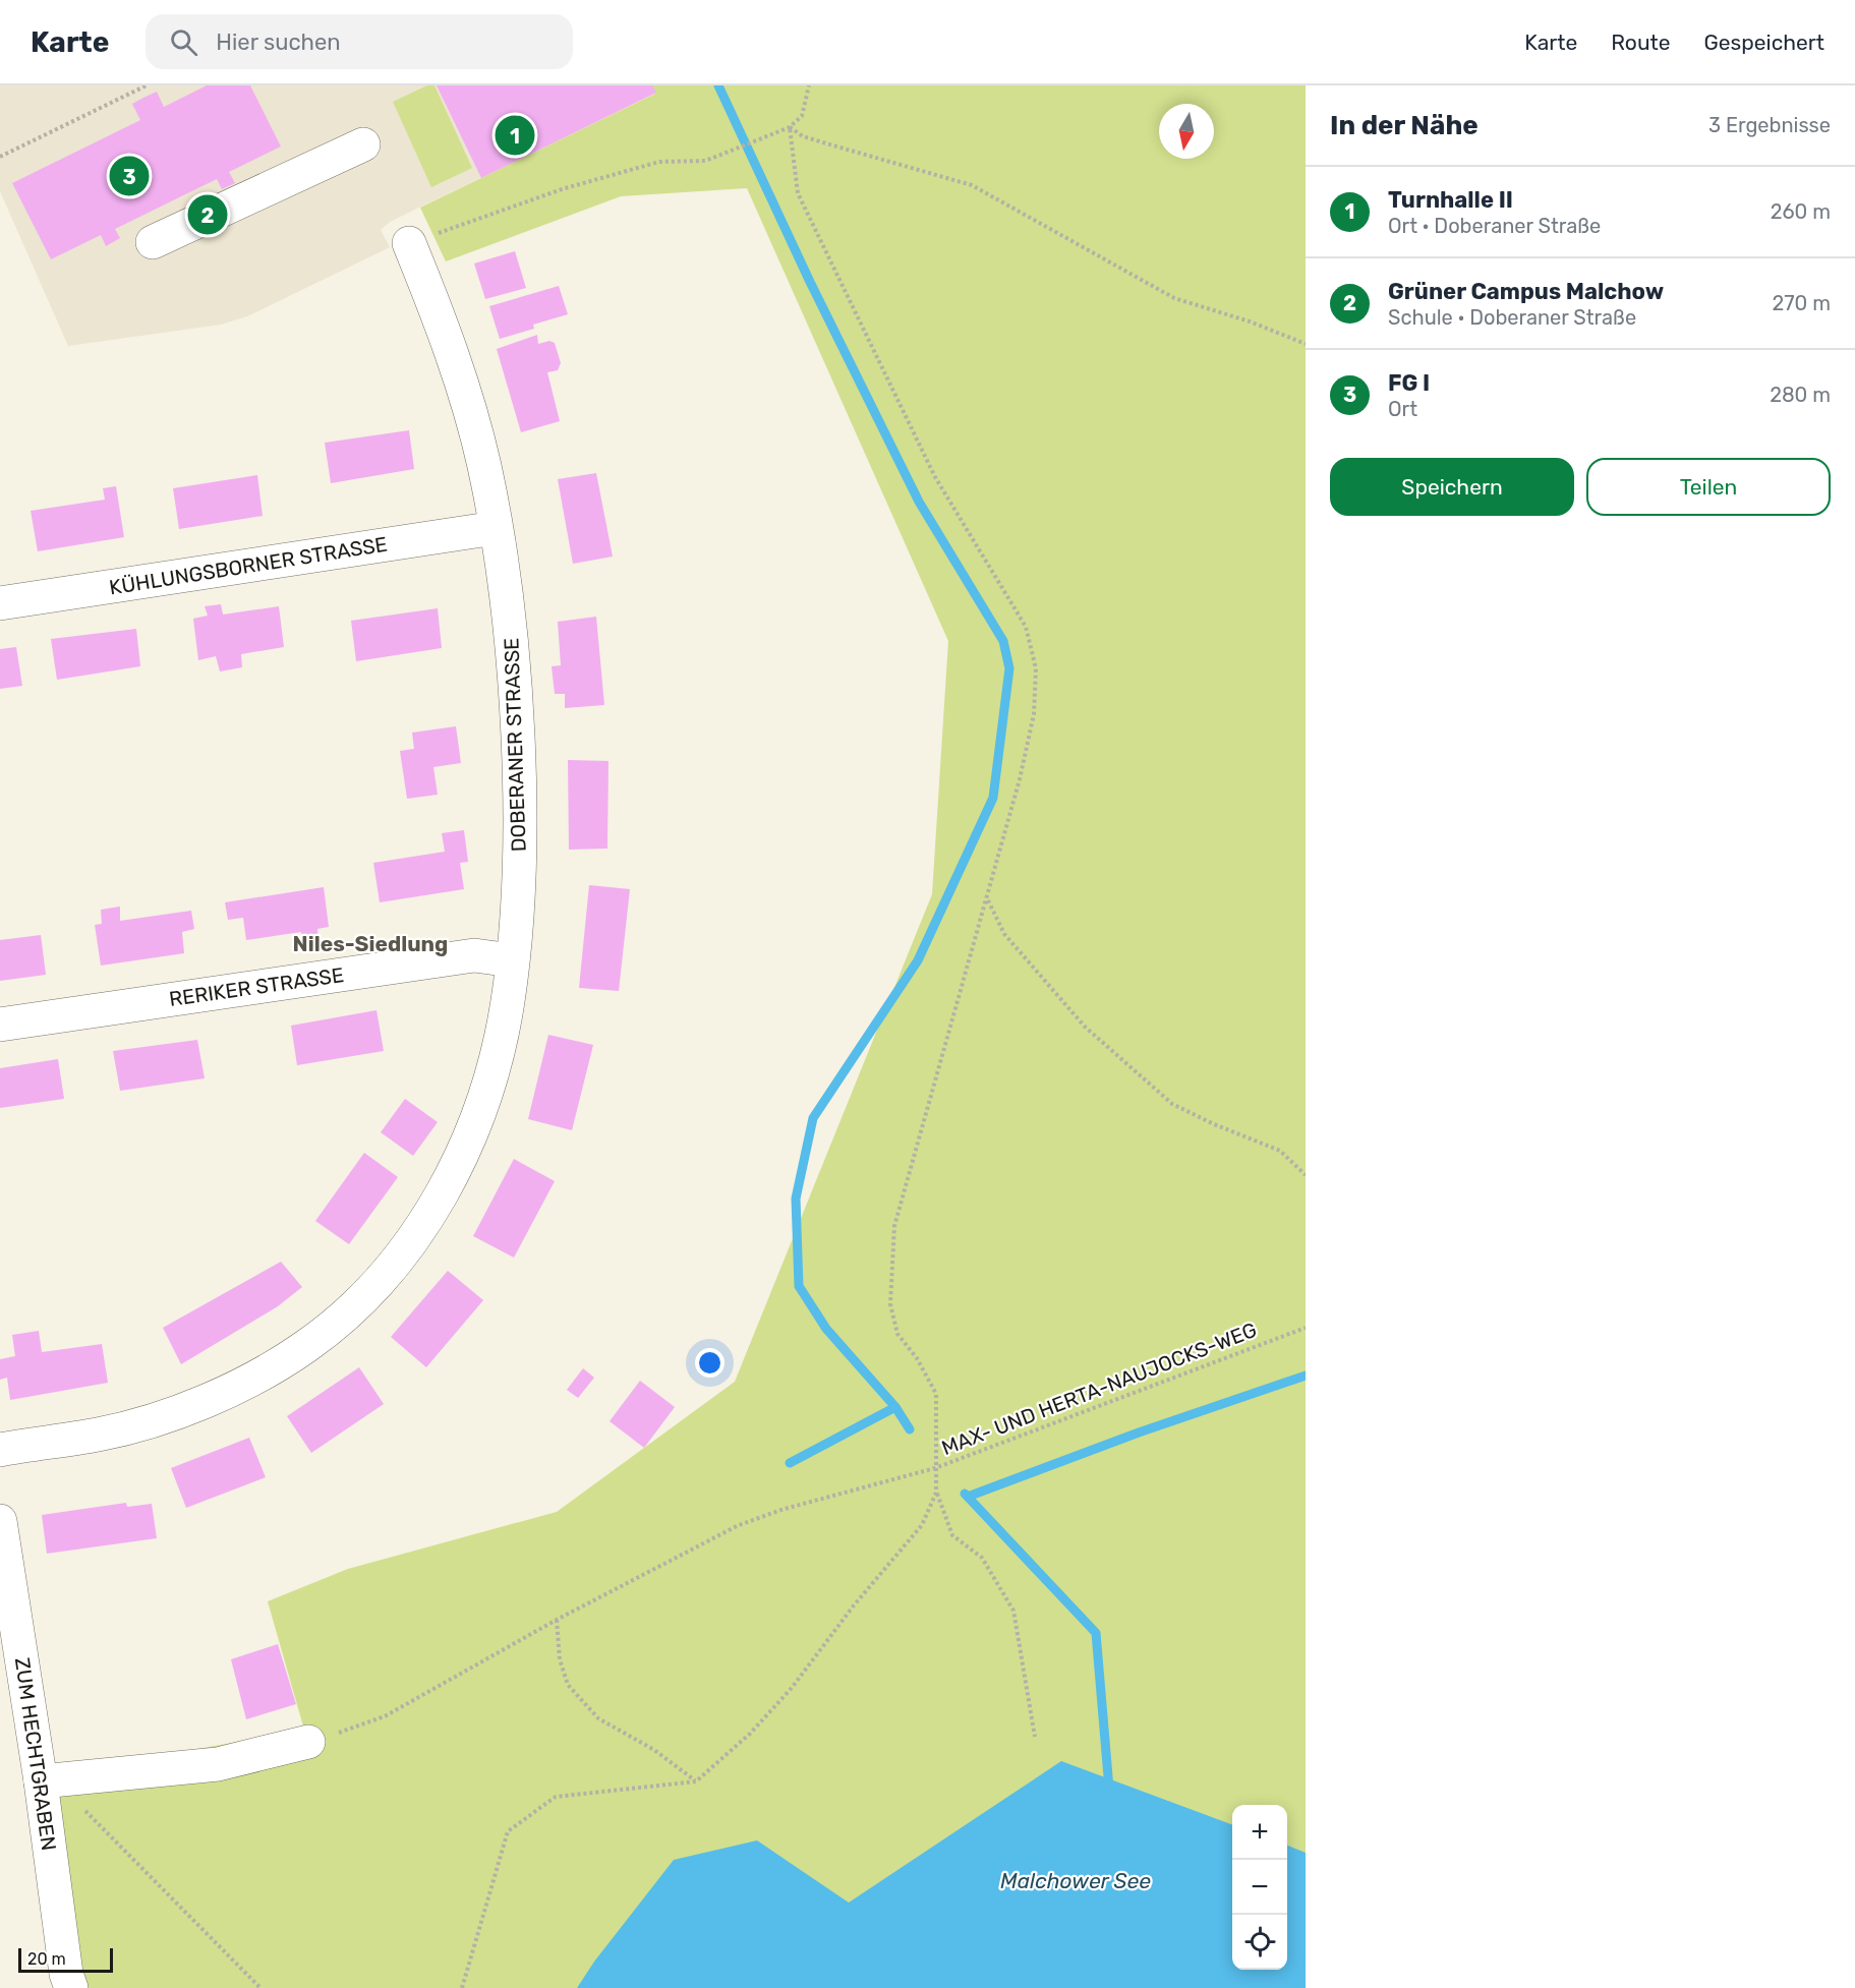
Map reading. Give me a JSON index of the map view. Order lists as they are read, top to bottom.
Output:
{
  "streets": {
    "street": [
      "KÜHLUNGSBORNER STRASSE",
      "DOBERANER STRASSE",
      "RERIKER STRASSE",
      "ZUM HECHTGRABEN"
    ],
    "path": ["MAX- UND HERTA-NAUJOCKS-WEG"]
  },
  "crossings": [
    ["KÜHLUNGSBORNER STRASSE", "DOBERANER STRASSE"],
    ["DOBERANER STRASSE", "RERIKER STRASSE"]
  ],
  "districts": ["Niles-Siedlung"],
  "water": ["Malchower See"],
  "scale_bar": "20 m",
  "north": "bottom",
  "page": {
    "header": "Karte",
    "search": "Hier suchen",
    "nav": ["Karte", "Route", "Gespeichert"],
    "heading": ["In der Nähe", "3 Ergebnisse"],
    "pins": ["1", "3", "2"],
    "list": [
      {
        "mark": "1",
        "name": "Turnhalle II",
        "note": "Ort · Doberaner Straße",
        "value": "260 m"
      },
      {
        "mark": "2",
        "name": "Grüner Campus Malchow",
        "note": "Schule · Doberaner Straße",
        "value": "270 m"
      },
      {
        "mark": "3",
        "name": "FG I",
        "note": "Ort",
        "value": "280 m"
      }
    ],
    "buttons": ["Speichern", "Teilen"],
    "map_buttons": ["+", "−"],
    "scale": "20 m"
  }
}
